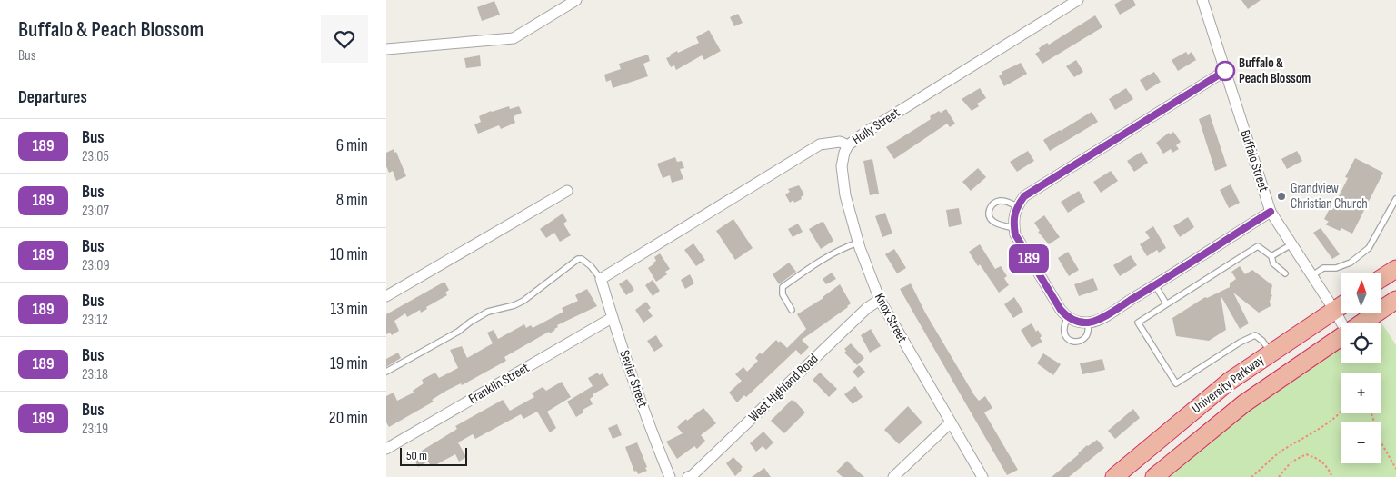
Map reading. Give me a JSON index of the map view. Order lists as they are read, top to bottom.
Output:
{
  "streets": {
    "highway": ["University Parkway"],
    "street": [
      "Holly Street",
      "Buffalo Street",
      "Knox Street",
      "Sevier Street",
      "Franklin Street",
      "West Highland Road"
    ]
  },
  "crossings": [
    ["Holly Street", "Knox Street"],
    ["Holly Street", "Sevier Street"],
    ["Knox Street", "West Highland Road"],
    ["Sevier Street", "Franklin Street"]
  ],
  "places": ["Buffalo & Peach Blossom", "Grandview Christian Church"],
  "lines": ["bus line 189"],
  "scale_bar": "50 m",
  "north": "top",
  "page": {
    "heading": [
      ["Buffalo & Peach Blossom", "Bus"],
      "Departures"
    ],
    "on_map": "189",
    "list": [
      {
        "mark": "189",
        "name": "Bus",
        "note": "23:05",
        "value": "6 min"
      },
      {
        "mark": "189",
        "name": "Bus",
        "note": "23:07",
        "value": "8 min"
      },
      {
        "mark": "189",
        "name": "Bus",
        "note": "23:09",
        "value": "10 min"
      },
      {
        "mark": "189",
        "name": "Bus",
        "note": "23:12",
        "value": "13 min"
      },
      {
        "mark": "189",
        "name": "Bus",
        "note": "23:18",
        "value": "19 min"
      },
      {
        "mark": "189",
        "name": "Bus",
        "note": "23:19",
        "value": "20 min"
      }
    ],
    "map_buttons": ["+", "−"],
    "scale": "50 m"
  }
}
